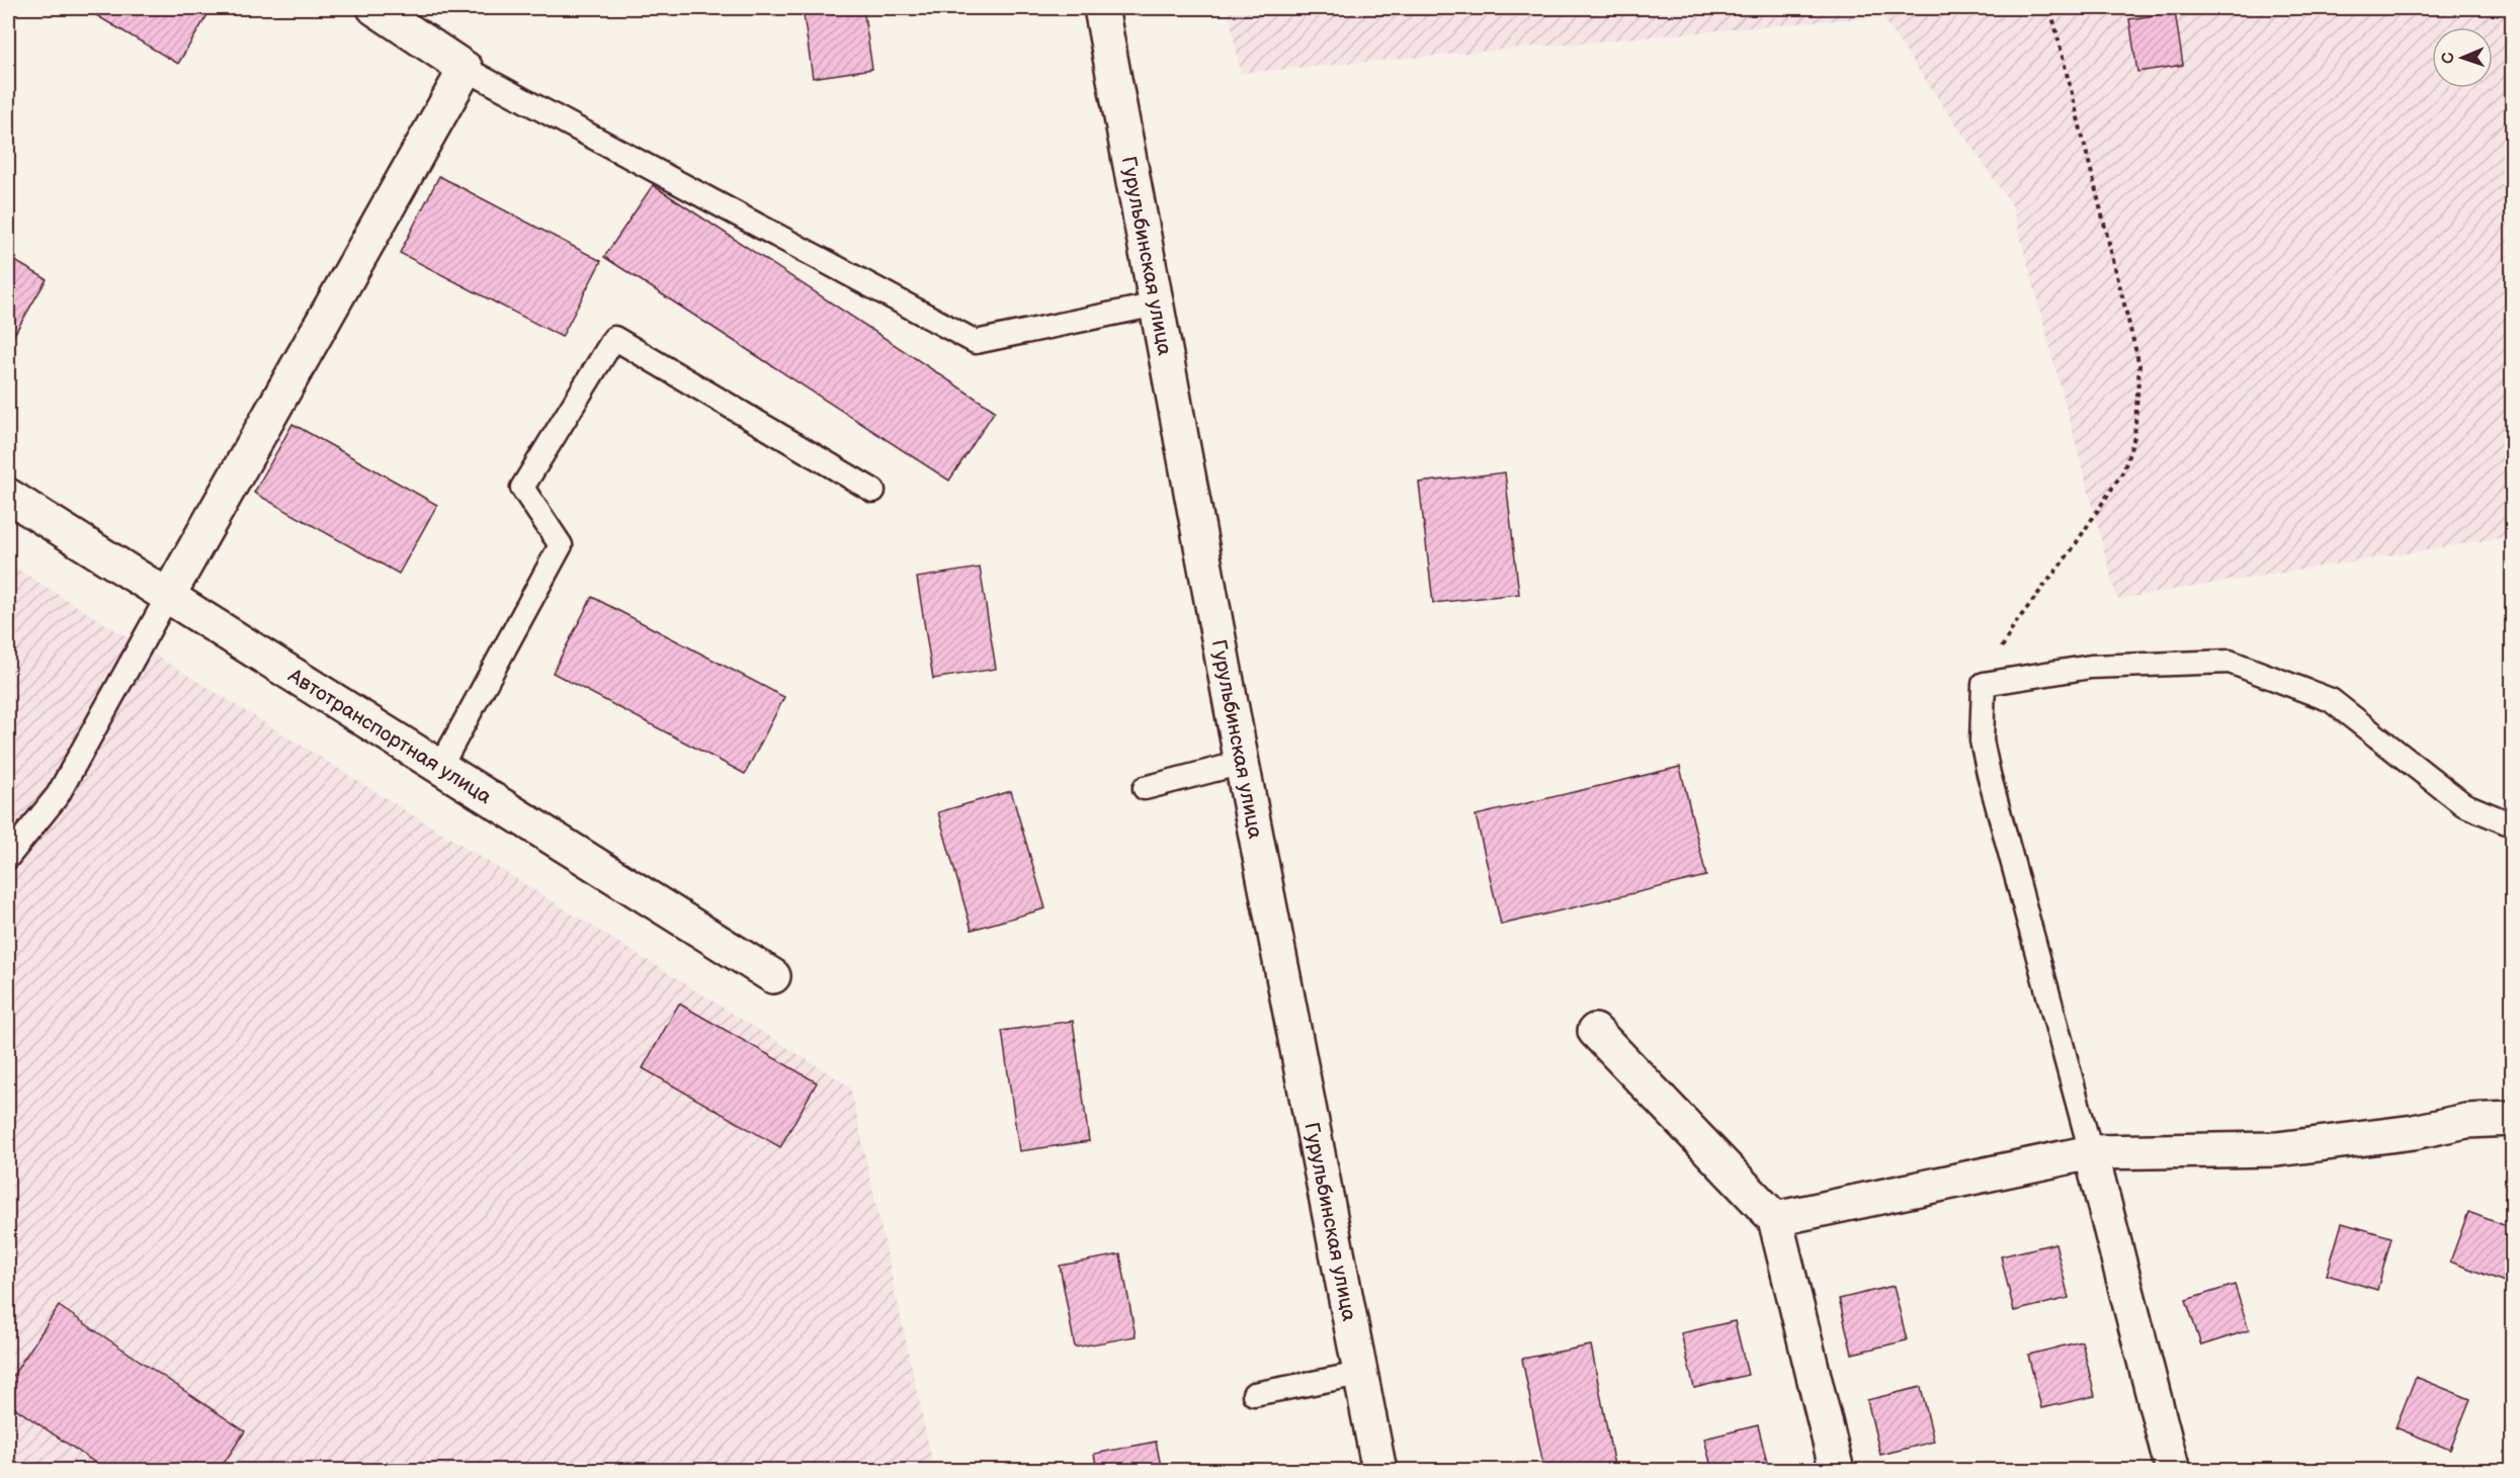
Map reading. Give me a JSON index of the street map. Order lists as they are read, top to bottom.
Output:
{
  "streets": {
    "street": ["Гурульбинская улица", "Автотранспортная улица"]
  },
  "north": "left"
}
